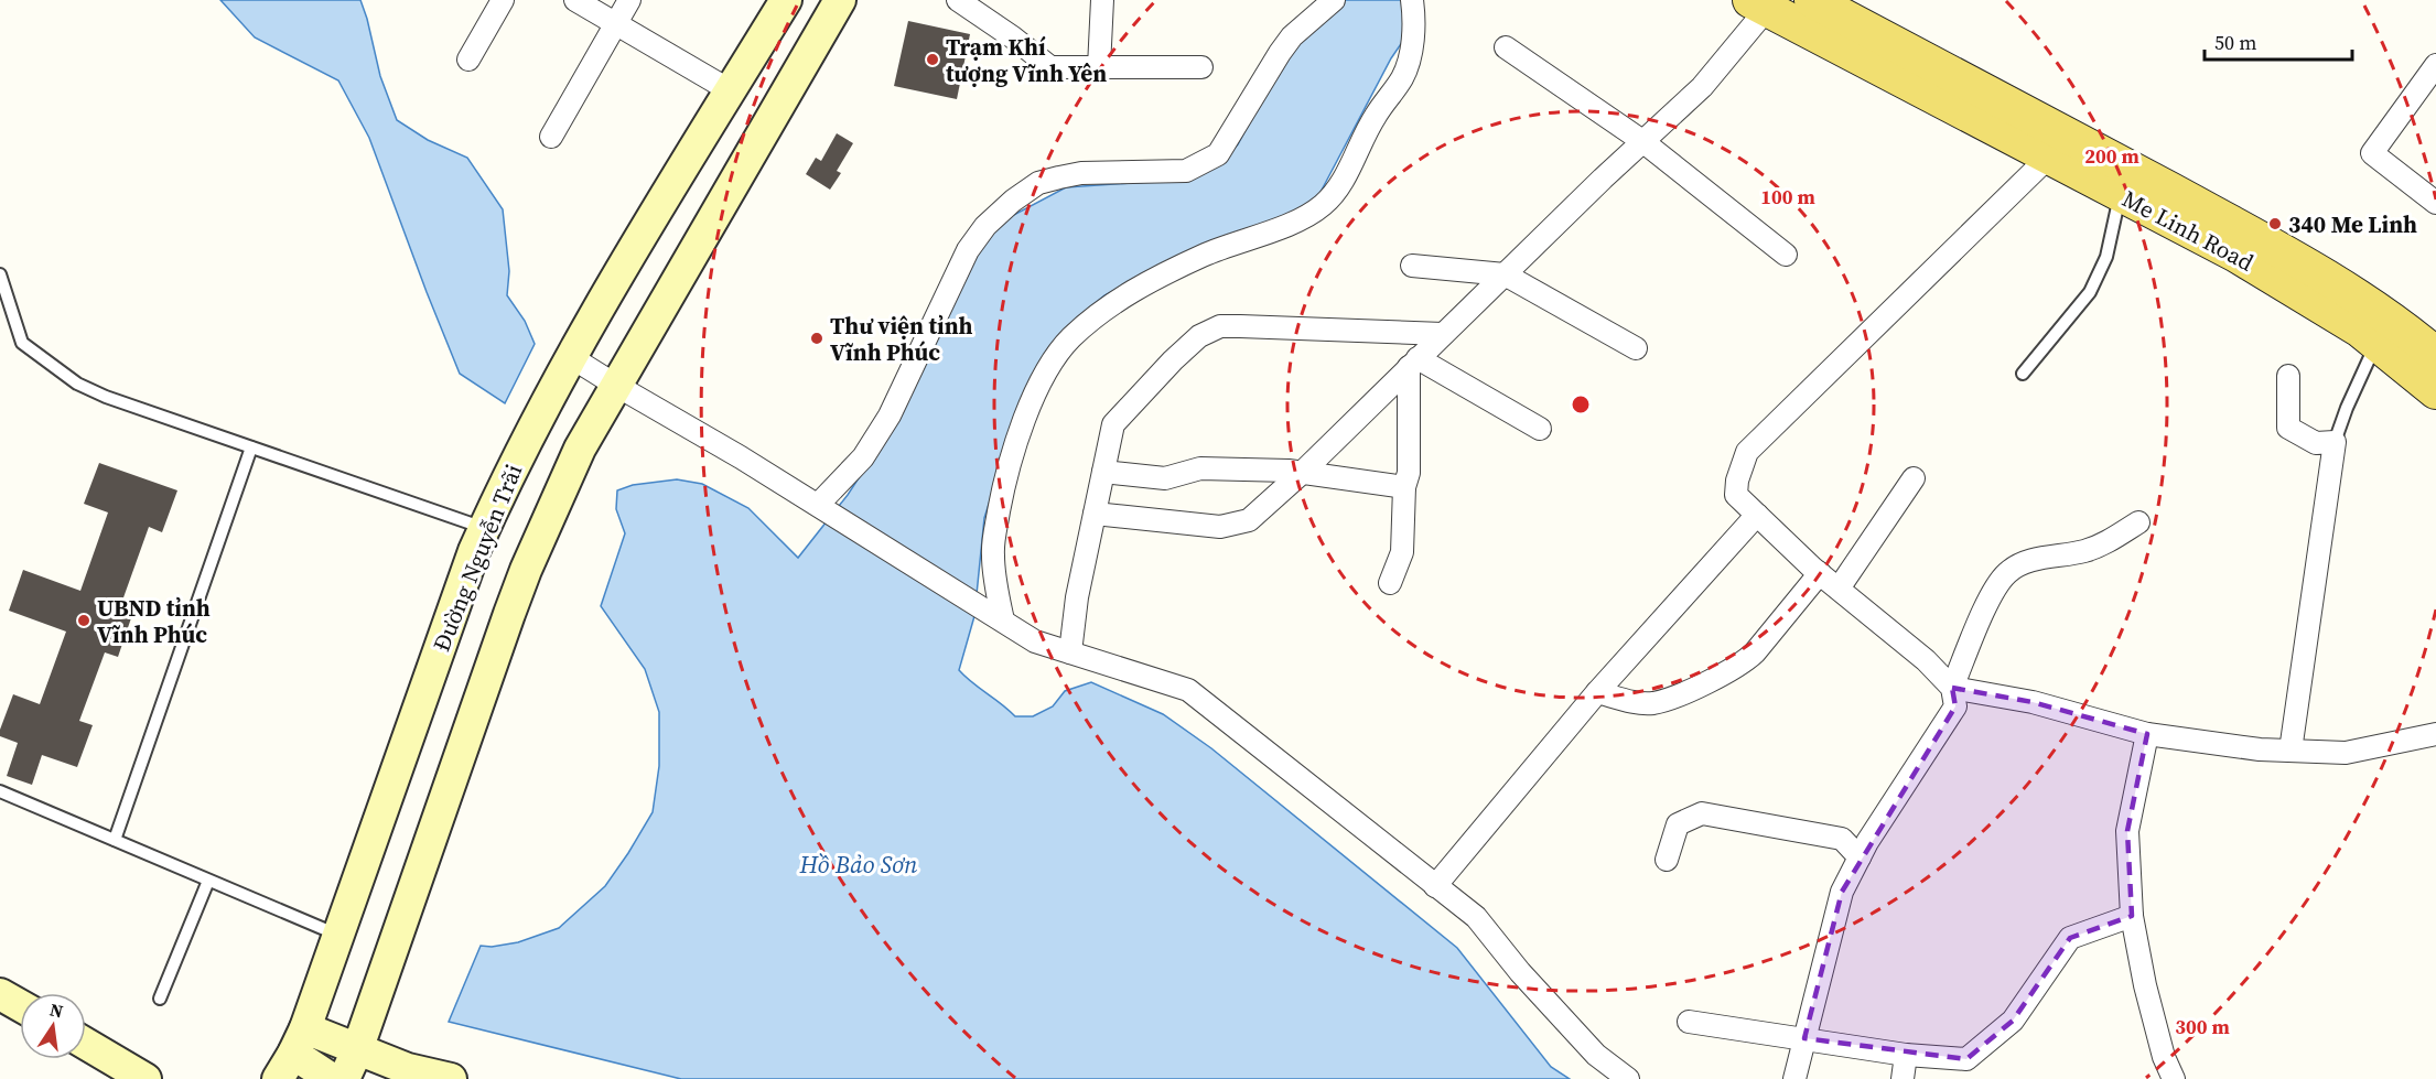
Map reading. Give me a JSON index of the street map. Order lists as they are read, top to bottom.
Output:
{
  "streets": {
    "main road": ["Me Linh Road", "Đường Nguyễn Trãi"]
  },
  "water": ["Hồ Bảo Sơn"],
  "places": [
    "Trạm Khí tượng Vĩnh Yên",
    "340 Me Linh",
    "Thư viện tỉnh Vĩnh Phúc",
    "UBND tỉnh Vĩnh Phúc"
  ],
  "scale_bar": "50 m",
  "north": "top",
  "rings": ["200 m", "100 m", "300 m"]
}
